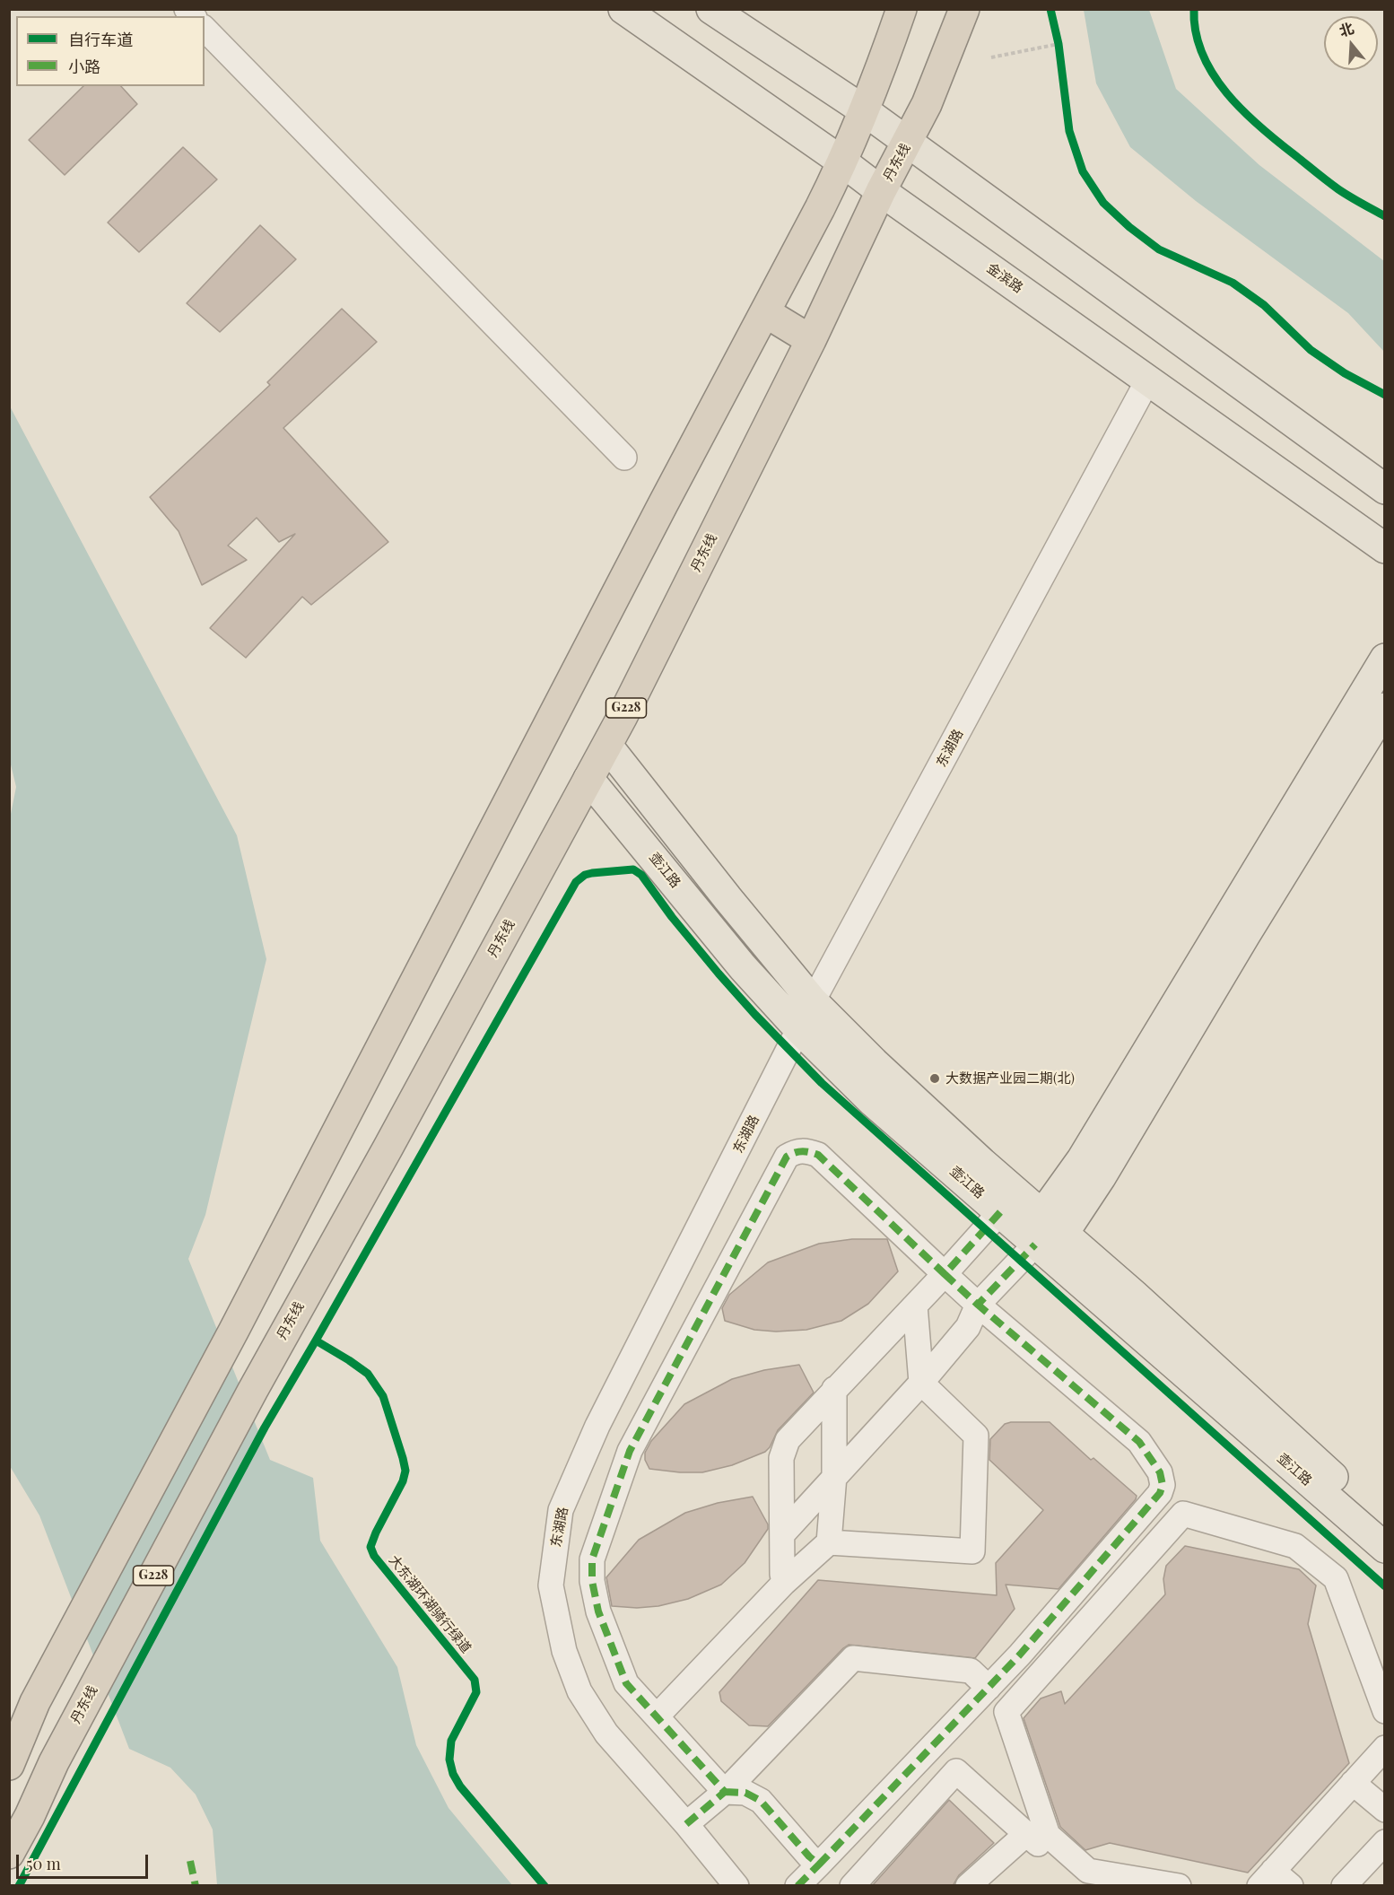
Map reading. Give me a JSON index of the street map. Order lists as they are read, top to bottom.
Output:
{
  "streets": {
    "highway": ["丹东线", "G228"],
    "main road": ["金滨路", "壶江路"],
    "street": ["东湖路"],
    "cycle path": ["大东湖环湖骑行绿道"]
  },
  "crossings": [
    ["丹东线", "金滨路"],
    ["丹东线", "壶江路"],
    ["金滨路", "东湖路"],
    ["东湖路", "壶江路"]
  ],
  "places": ["大数据产业园二期(北)"],
  "legend": ["自行车道", "小路"],
  "scale_bar": "50 m",
  "north": "top"
}
